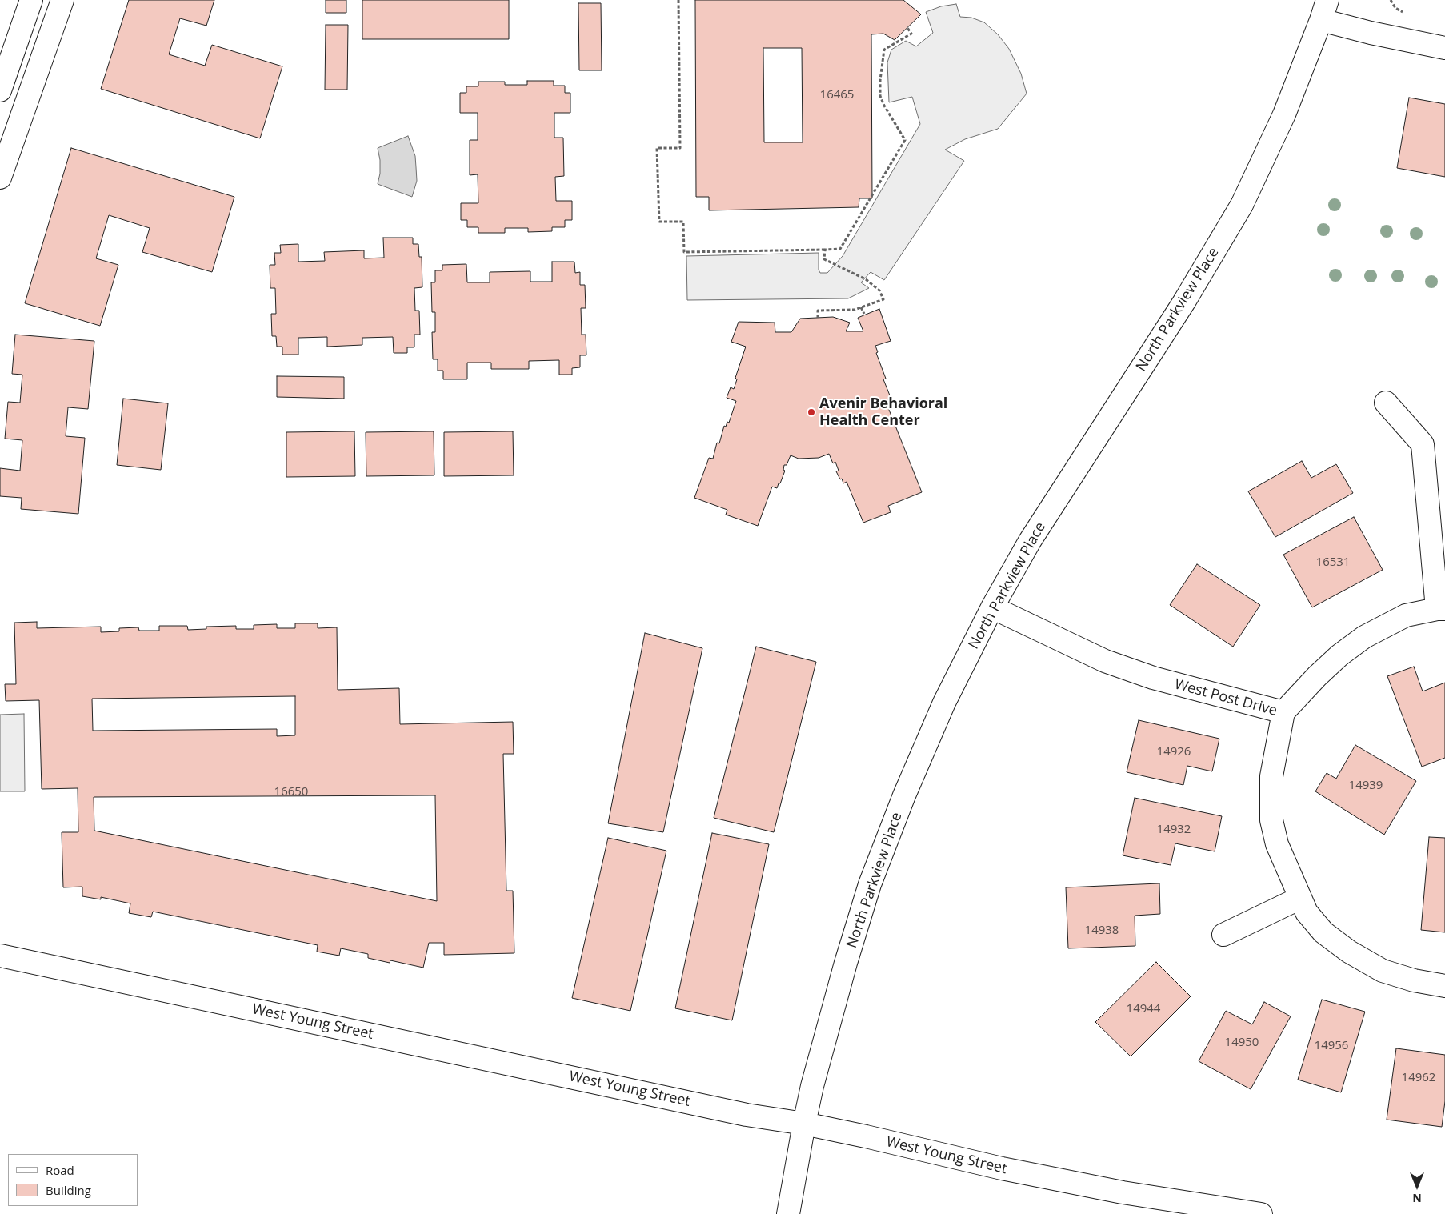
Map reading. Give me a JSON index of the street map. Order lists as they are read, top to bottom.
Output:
{
  "streets": {
    "street": ["North Parkview Place", "West Post Drive", "West Young Street"]
  },
  "crossings": [
    ["North Parkview Place", "West Post Drive"],
    ["North Parkview Place", "West Young Street"]
  ],
  "places": ["Avenir Behavioral Health Center"],
  "house_numbers": [
    "16465",
    "16531",
    "14926",
    "14939",
    "16650",
    "14932",
    "14938",
    "14944",
    "14950",
    "14956",
    "14962"
  ],
  "legend": ["Road", "Building"],
  "north": "bottom"
}
